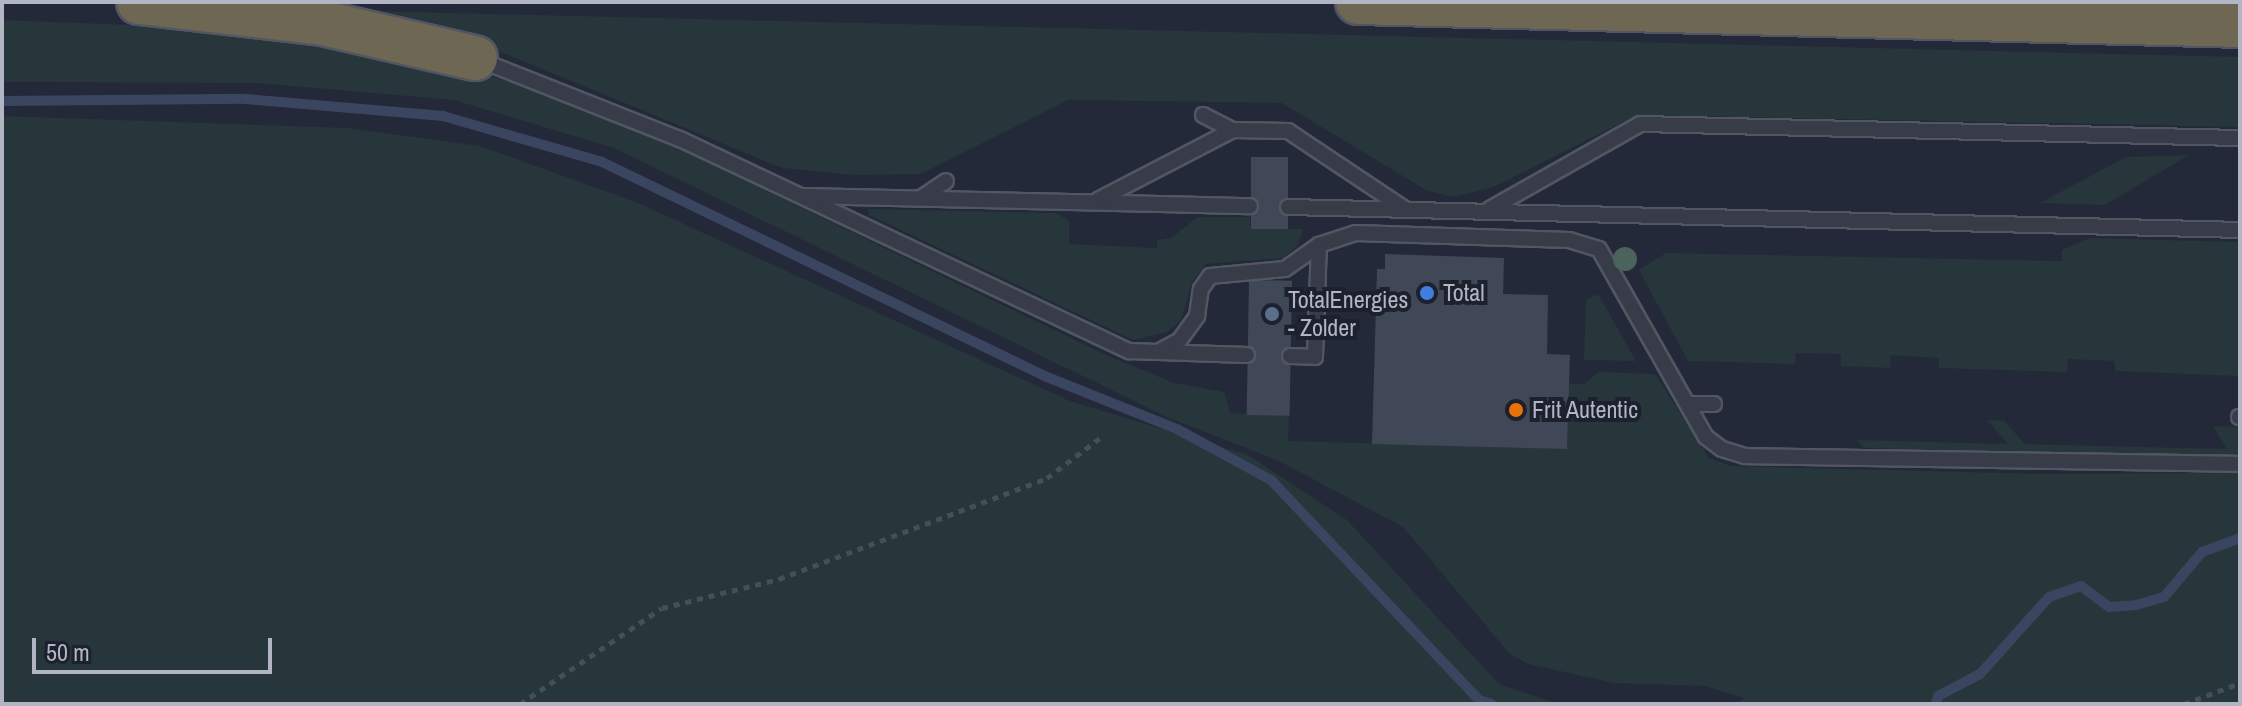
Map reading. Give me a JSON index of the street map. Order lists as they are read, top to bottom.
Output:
{
  "places": ["Total", "TotalEnergies - Zolder", "Frit Autentic"],
  "scale_bar": "50 m"
}
